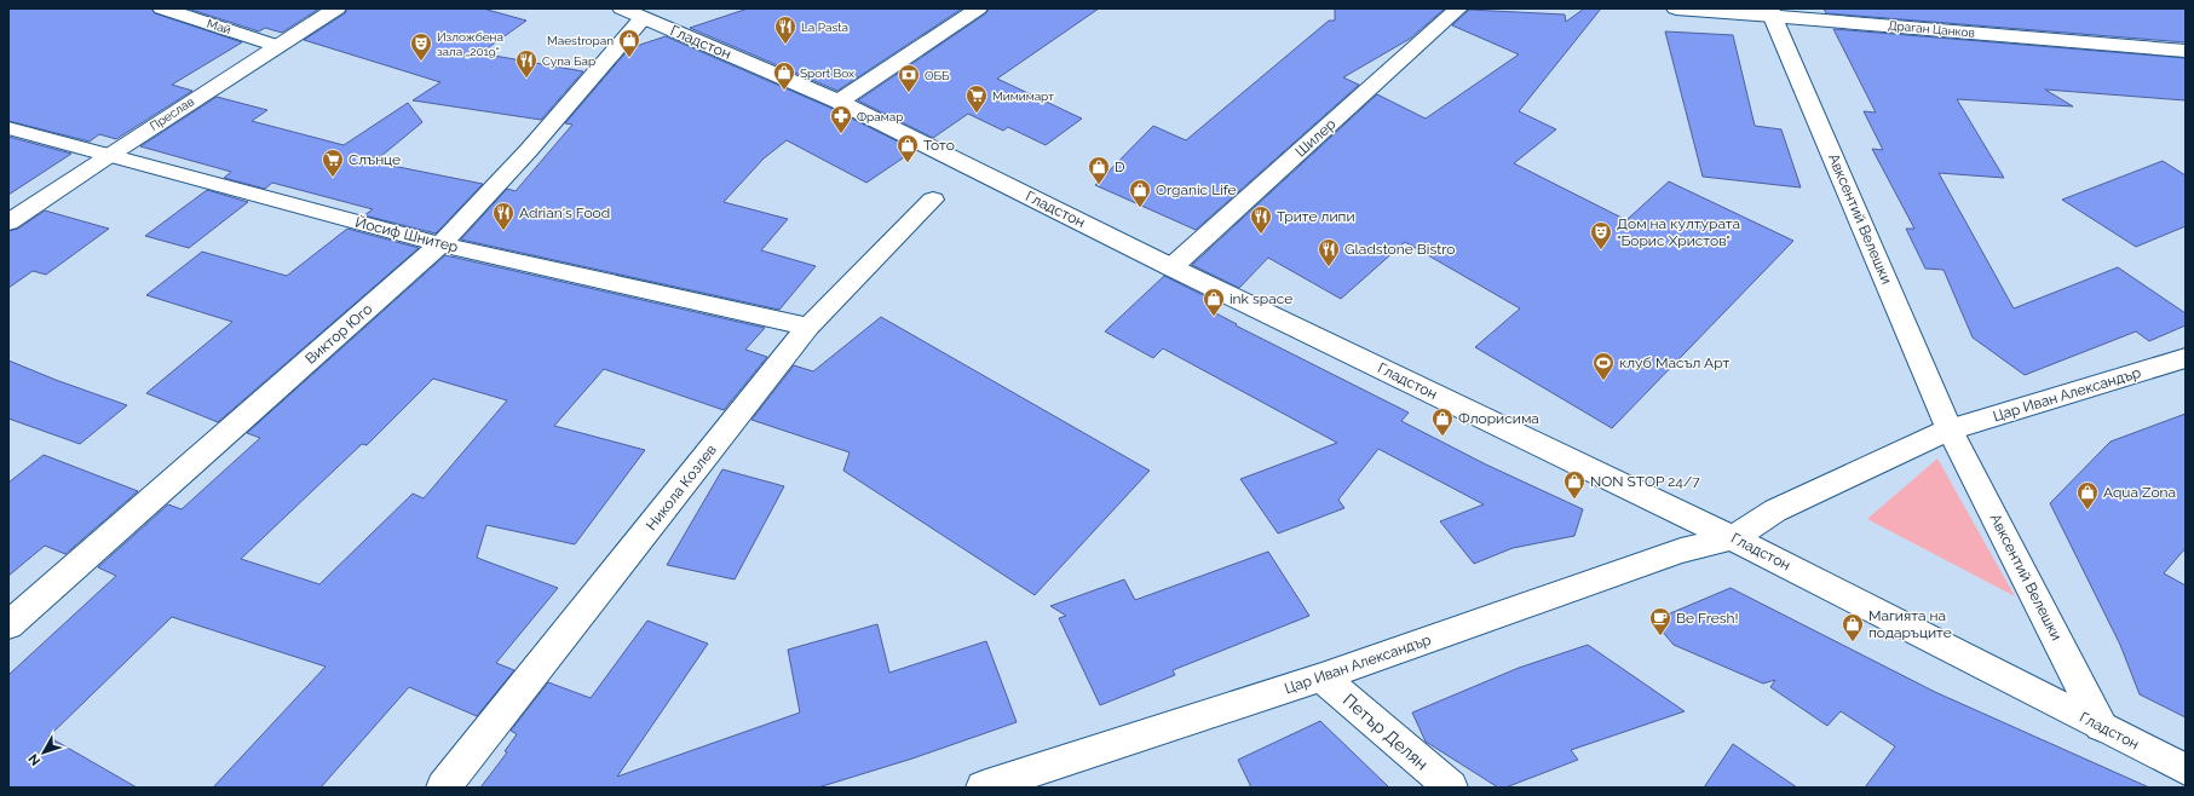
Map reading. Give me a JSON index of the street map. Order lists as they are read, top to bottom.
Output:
{
  "streets": {
    "street": [
      "Май",
      "Драган Цанков",
      "Гладстон",
      "Преслав",
      "Шилер",
      "Авксентий Велешки",
      "Йосиф Шнитер",
      "Виктор Юго",
      "Цар Иван Александър",
      "Никола Козлев",
      "Петър Делян"
    ]
  },
  "crossings": [
    ["Май", "Преслав"],
    ["Драган Цанков", "Авксентий Велешки"],
    ["Гладстон", "Шилер"],
    ["Гладстон", "Авксентий Велешки"],
    ["Гладстон", "Виктор Юго"],
    ["Гладстон", "Цар Иван Александър"],
    ["Преслав", "Йосиф Шнитер"],
    ["Авксентий Велешки", "Цар Иван Александър"],
    ["Йосиф Шнитер", "Виктор Юго"],
    ["Йосиф Шнитер", "Никола Козлев"],
    ["Цар Иван Александър", "Петър Делян"]
  ],
  "places": {
    "restaurant": [
      "La Pasta",
      "Супа Бар",
      "Adrian's Food",
      "Трите липи",
      "Gladstone Bistro"
    ],
    "shop": [
      "Maestropan",
      "Sport Box",
      "Тото",
      "D",
      "Organic Life",
      "ink space",
      "Флорисима",
      "NON STOP 24/7",
      "Aqua Zona",
      "Магията на подаръците"
    ],
    "theatre": ["Изложбена зала „2019“", "Дом на културата \"Борис Христов\""],
    "bank": ["ОББ"],
    "supermarket": ["Мимимарт", "Слънце"],
    "pharmacy": ["Фрамар"],
    "sports": ["клуб Масъл Арт"],
    "cafe": ["Be Fresh!"]
  },
  "north": "bottom left"
}
